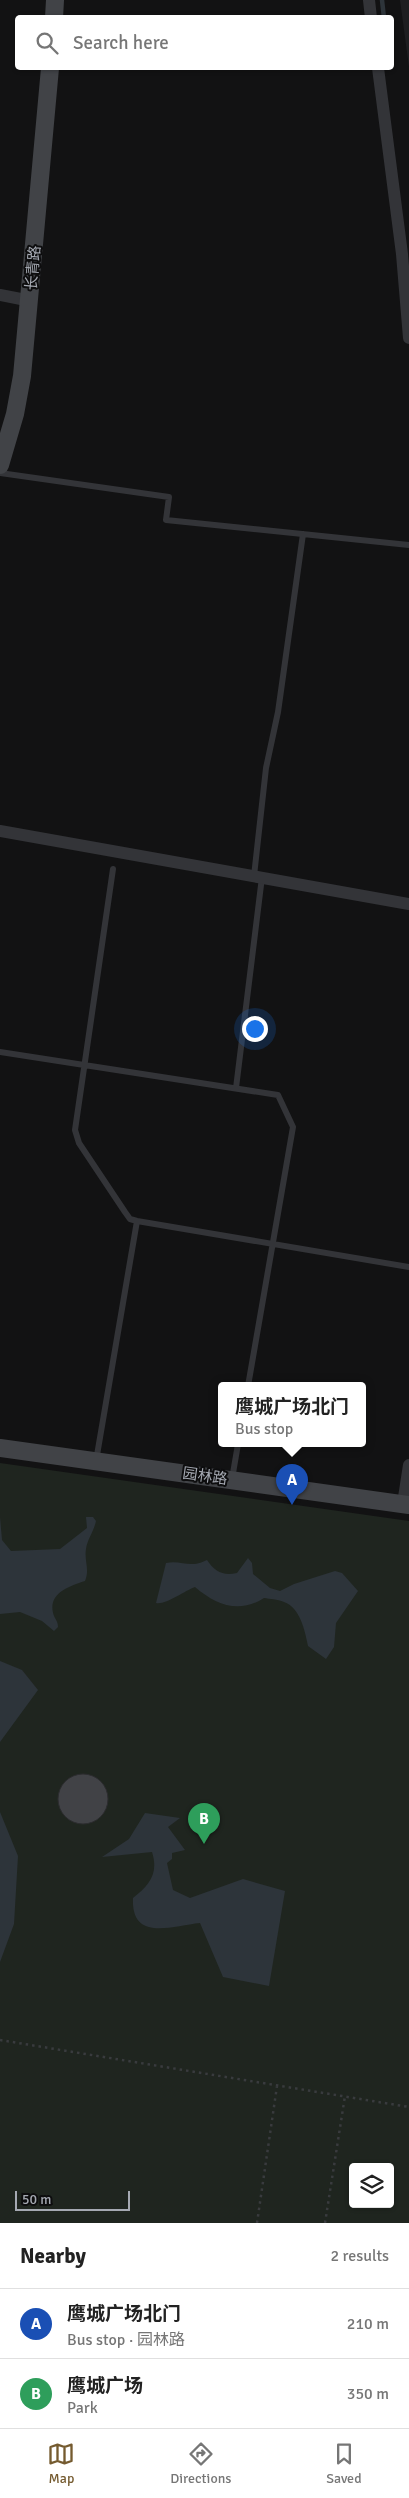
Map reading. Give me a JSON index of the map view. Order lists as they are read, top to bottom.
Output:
{
  "streets": {
    "street": ["长青路", "园林路"]
  },
  "scale_bar": "50 m",
  "page": {
    "search": "Search here",
    "popup": ["鹰城广场北门", "Bus stop"],
    "pins": ["A", "B"],
    "scale": "50 m",
    "heading": ["Nearby", "2 results"],
    "list": [
      {
        "mark": "A",
        "name": "鹰城广场北门",
        "note": "Bus stop · 园林路",
        "value": "210 m"
      },
      {
        "mark": "B",
        "name": "鹰城广场",
        "note": "Park",
        "value": "350 m"
      }
    ],
    "nav": ["Map", "Directions", "Saved"]
  }
}
